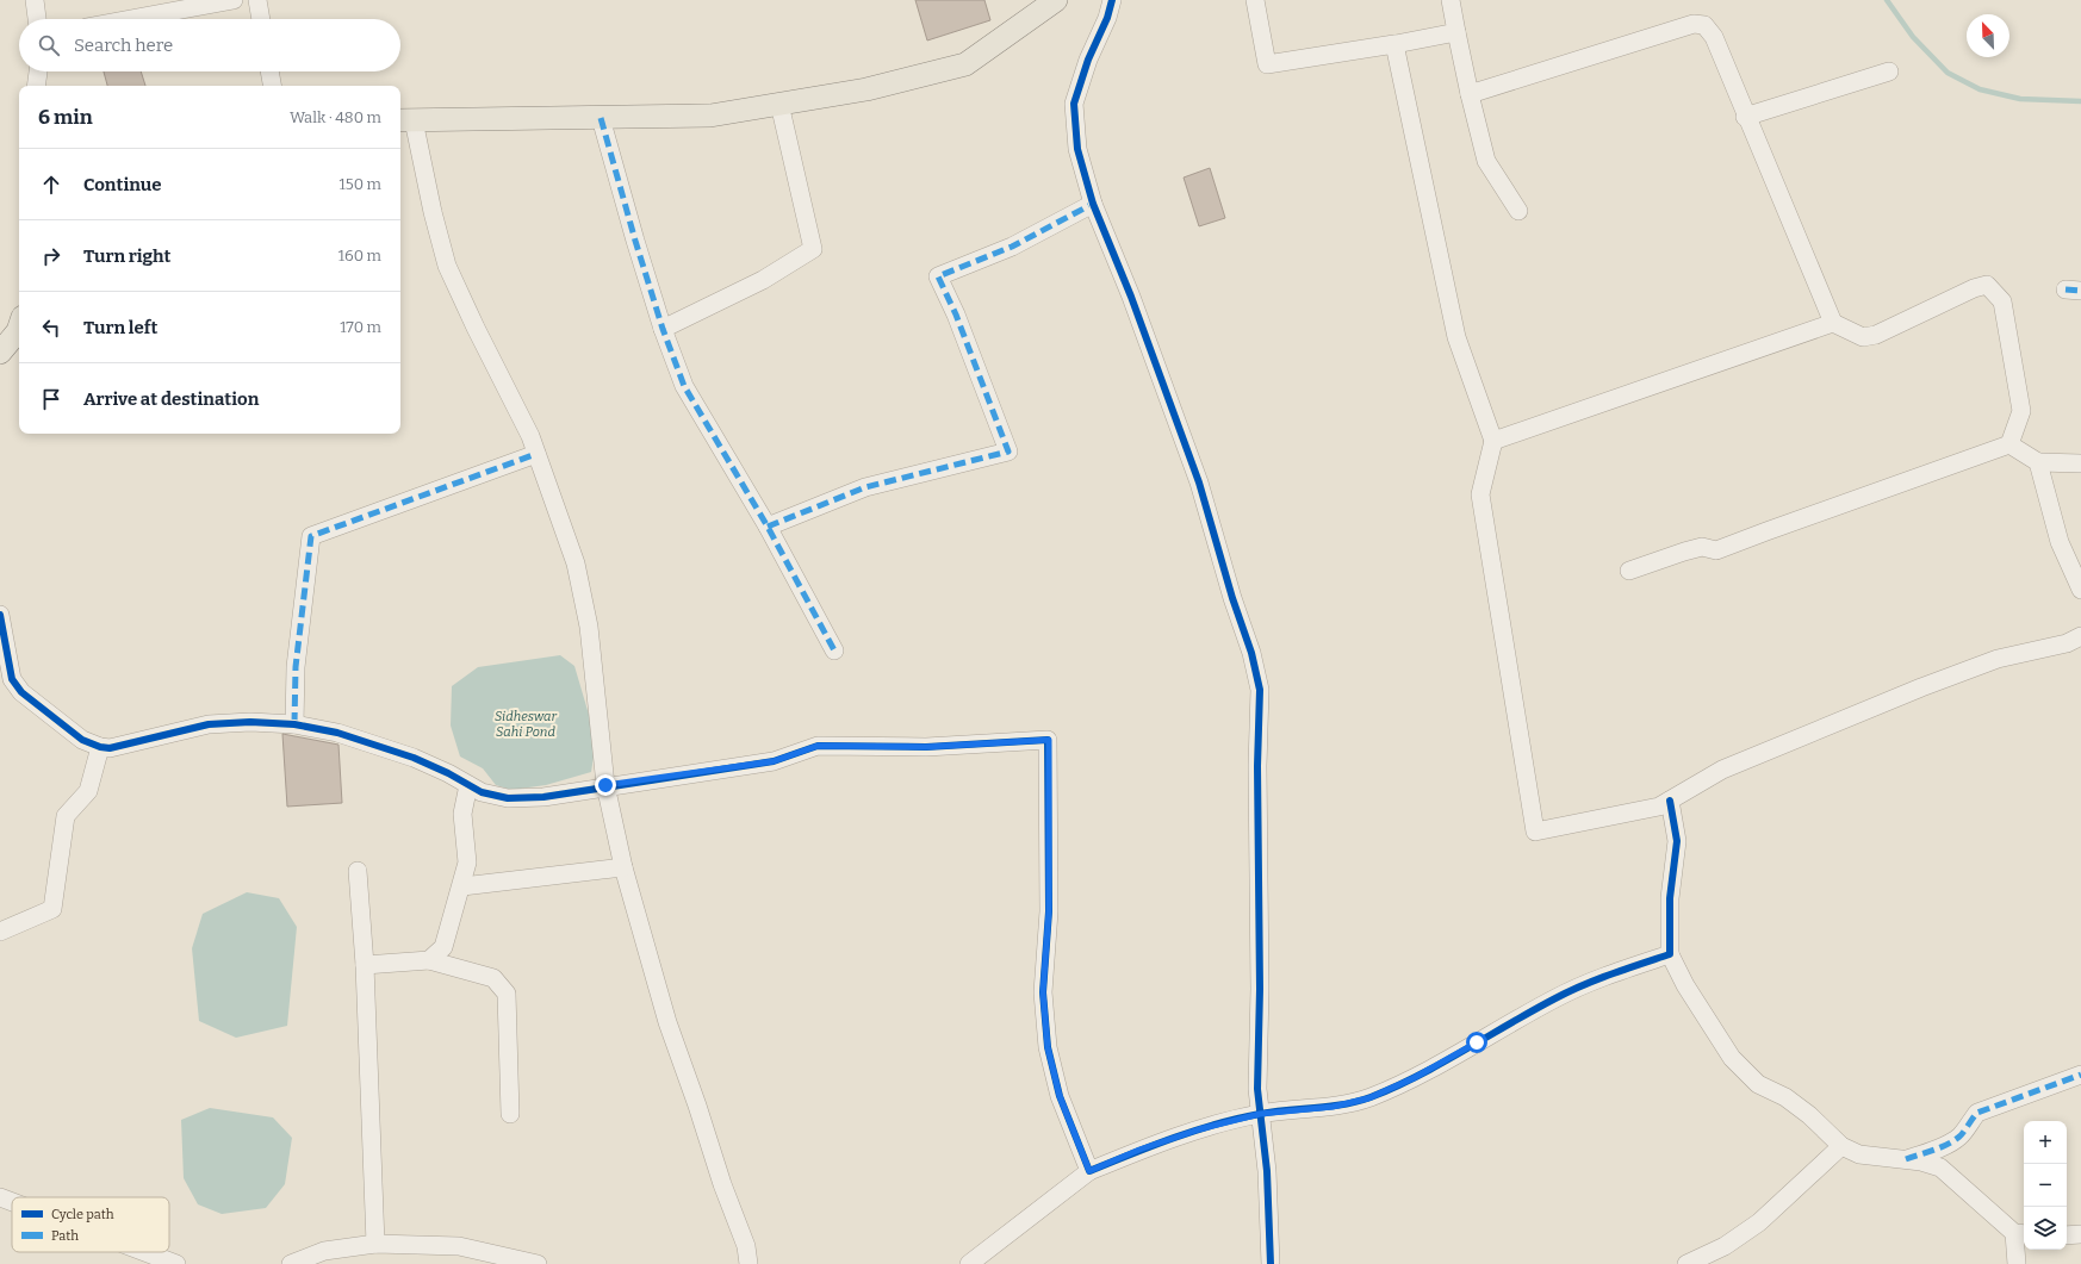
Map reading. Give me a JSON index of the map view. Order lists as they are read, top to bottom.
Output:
{
  "water": ["Sidheswar Sahi Pond"],
  "legend": ["Cycle path", "Path"],
  "north": "top left",
  "page": {
    "search": "Search here",
    "heading": ["6 min", "Walk · 480 m"],
    "list": [
      ["Continue", "150 m"],
      ["Turn right", "160 m"],
      ["Turn left", "170 m"],
      "Arrive at destination"
    ],
    "map_buttons": ["+", "−"]
  }
}
